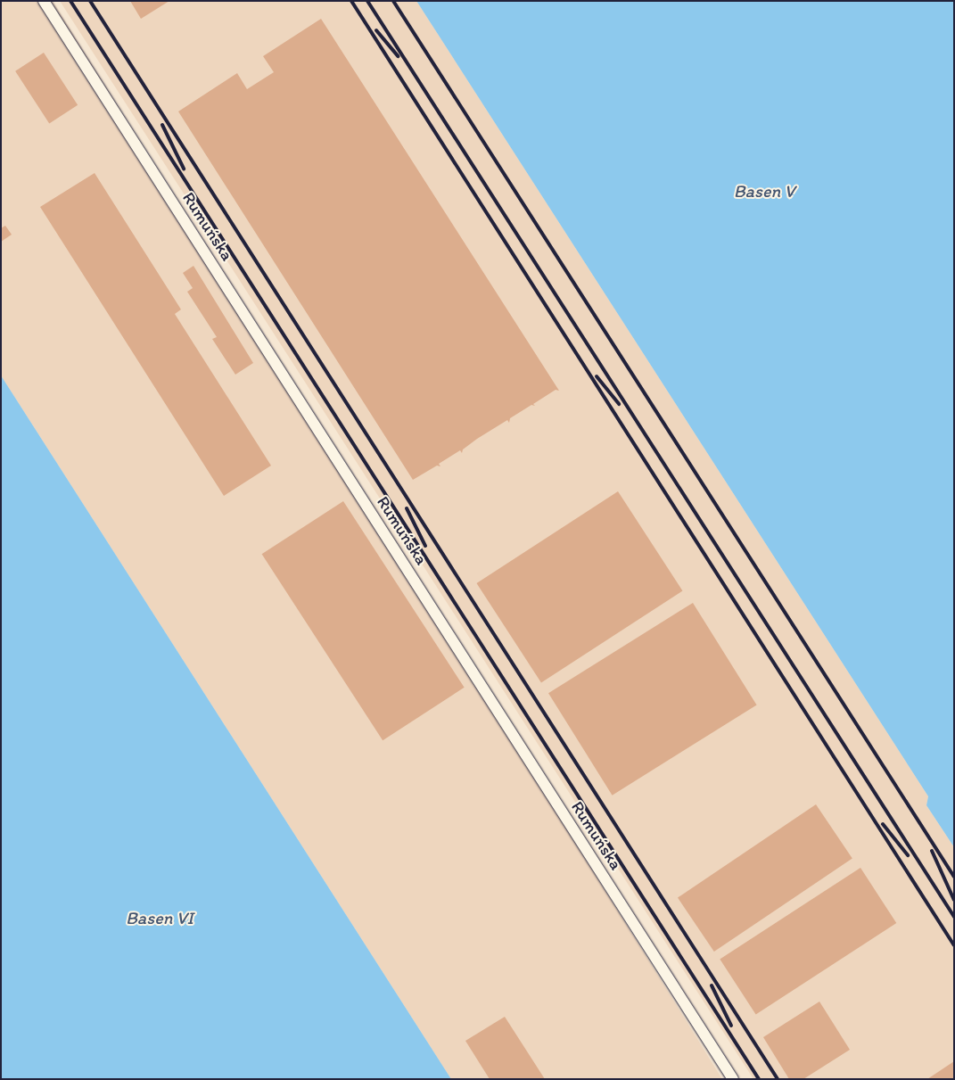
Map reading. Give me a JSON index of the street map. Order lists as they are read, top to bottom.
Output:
{
  "streets": {
    "lane": ["Rumuńska"]
  },
  "water": ["Basen V", "Basen VI"]
}
